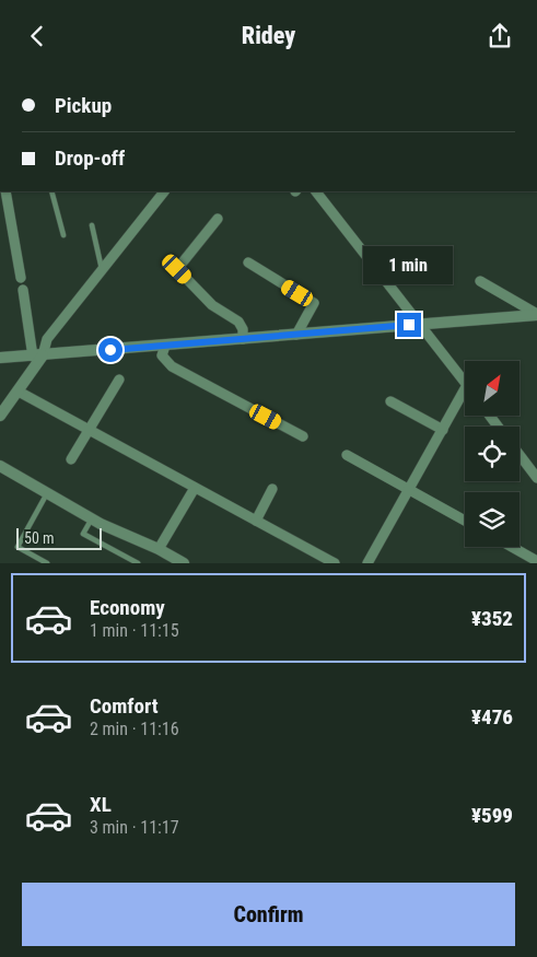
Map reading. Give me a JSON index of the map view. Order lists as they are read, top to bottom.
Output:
{
  "scale_bar": "50 m",
  "north": "top right",
  "page": {
    "header": "Ridey",
    "banner": ["Pickup", "Drop-off"],
    "bubble": "1 min",
    "scale": "50 m",
    "list": [
      {
        "name": "Economy",
        "note": "1 min · 11:15",
        "value": "¥352"
      },
      {
        "name": "Comfort",
        "note": "2 min · 11:16",
        "value": "¥476"
      },
      {
        "name": "XL",
        "note": "3 min · 11:17",
        "value": "¥599"
      }
    ],
    "buttons": "Confirm"
  }
}
